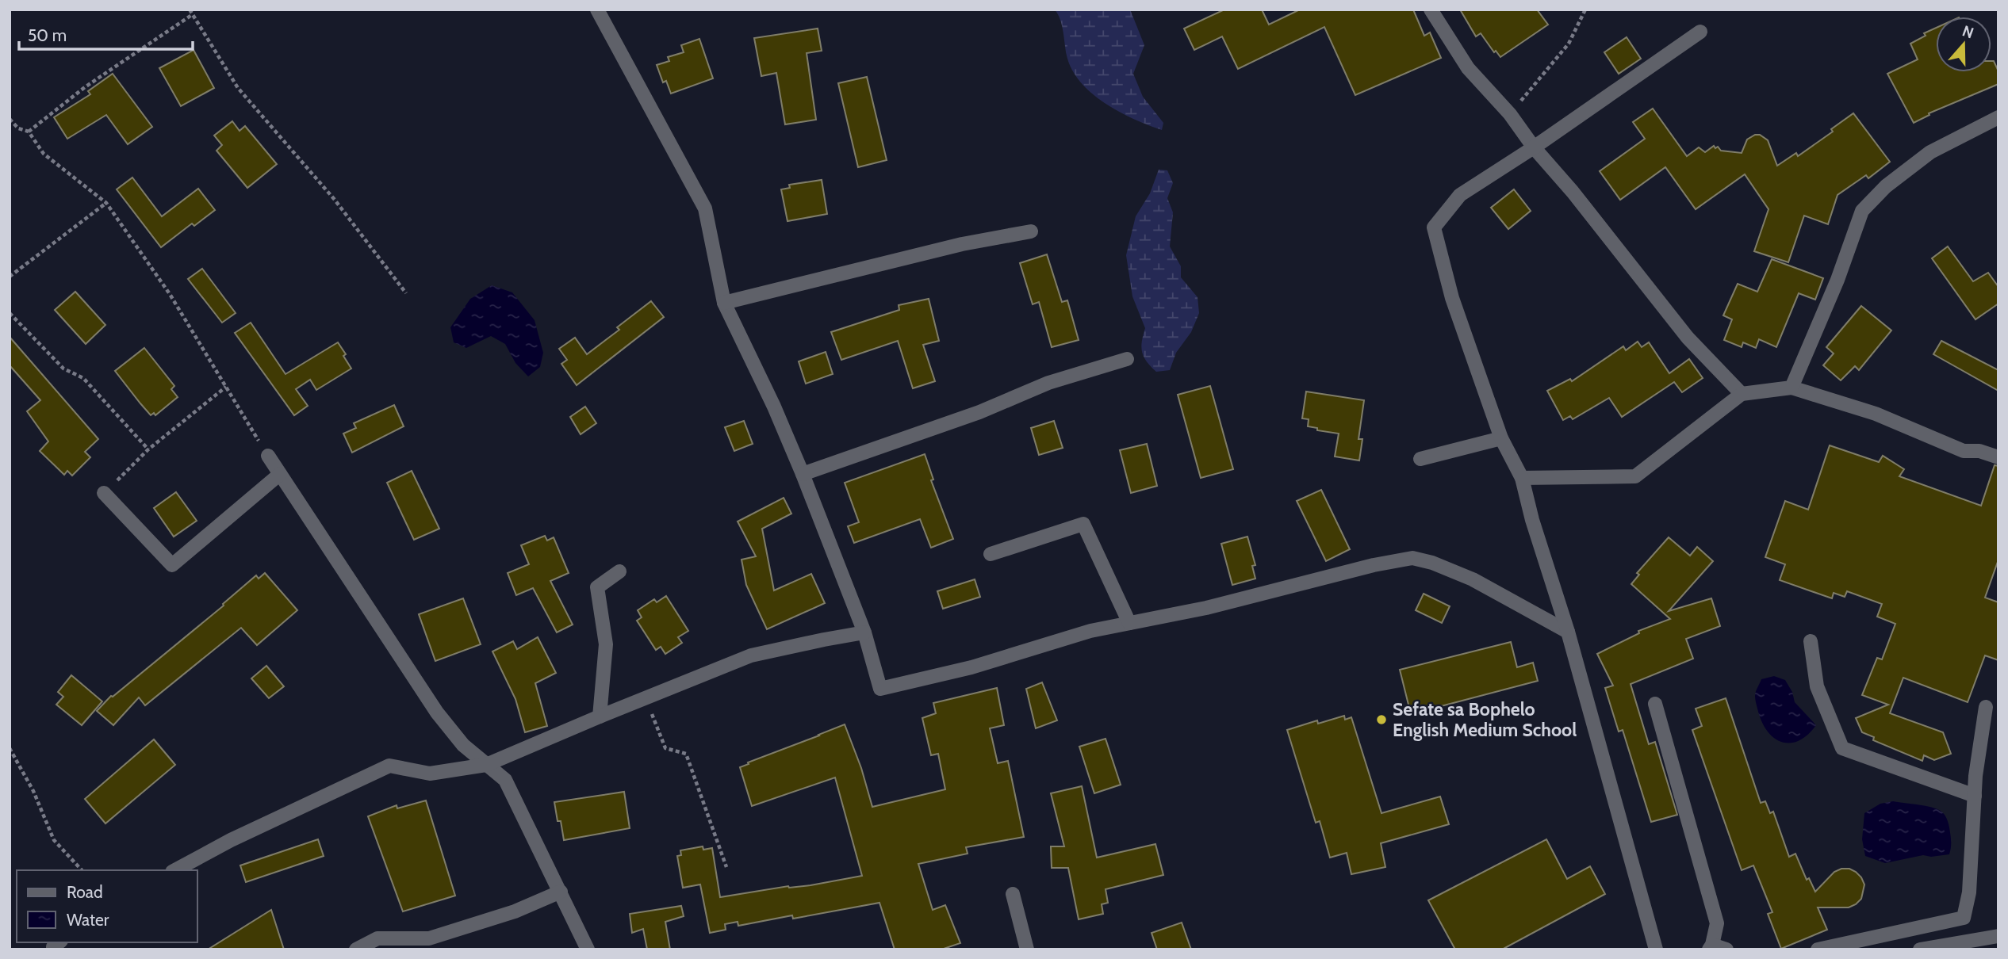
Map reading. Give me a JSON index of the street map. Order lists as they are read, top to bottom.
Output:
{
  "places": ["Sefate sa Bophelo English Medium School"],
  "legend": ["Road", "Water"],
  "scale_bar": "50 m",
  "north": "top"
}
